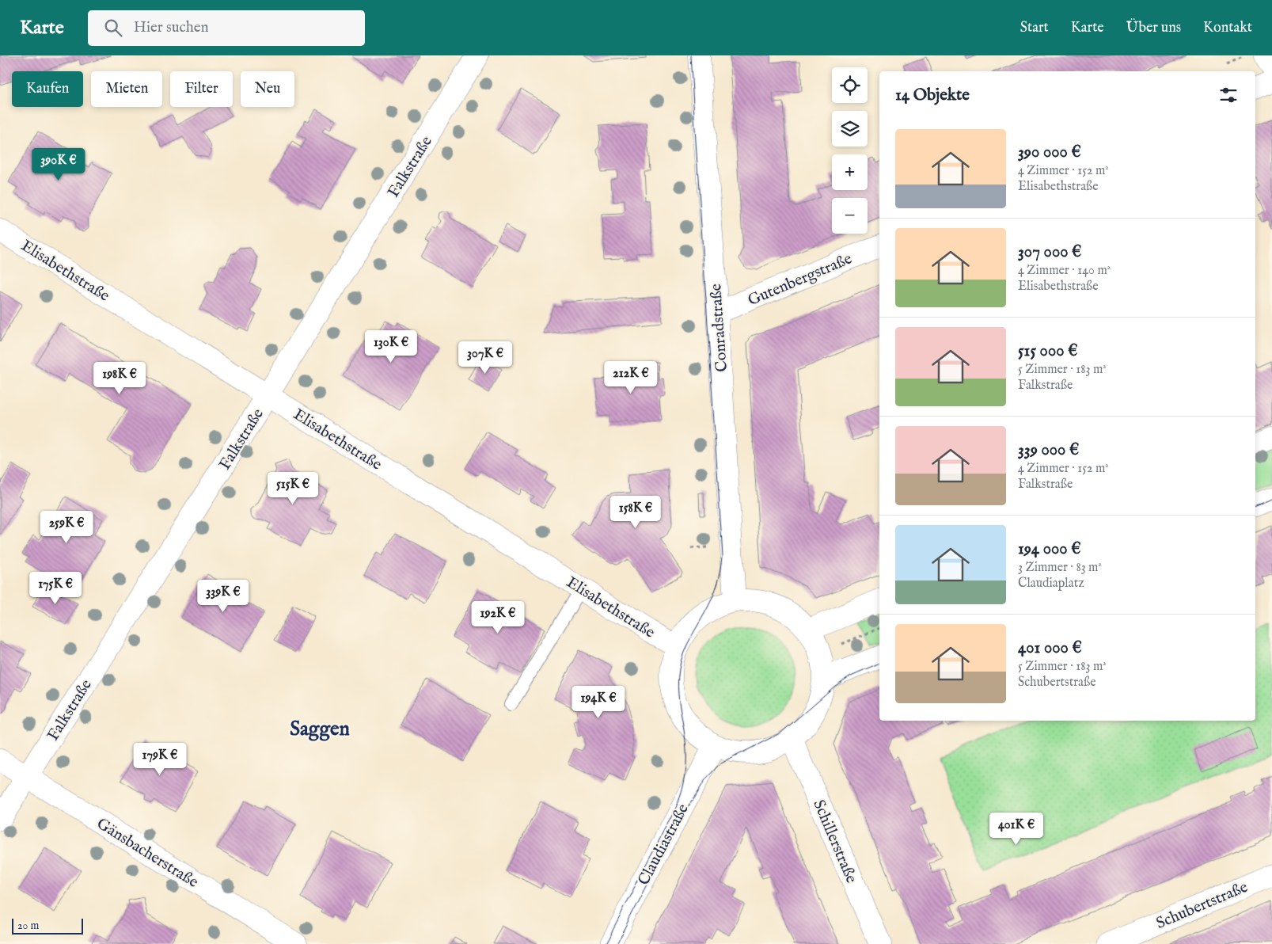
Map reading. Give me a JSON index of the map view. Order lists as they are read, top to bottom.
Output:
{
  "streets": {
    "street": [
      "Falkstraße",
      "Elisabethstraße",
      "Gutenbergstraße",
      "Conradstraße",
      "Schillerstraße",
      "Claudiastraße",
      "Gänsbacherstraße",
      "Schubertstraße"
    ]
  },
  "crossings": [
    ["Falkstraße", "Elisabethstraße"],
    ["Falkstraße", "Gänsbacherstraße"],
    ["Gutenbergstraße", "Conradstraße"]
  ],
  "districts": ["Saggen"],
  "scale_bar": "20 m",
  "page": {
    "header": "Karte",
    "search": "Hier suchen",
    "nav": [
      "Start",
      "Karte",
      "Über uns",
      "Kontakt"
    ],
    "map_buttons": ["+", "−"],
    "chip": [
      "Kaufen",
      "Mieten",
      "Filter",
      "Neu"
    ],
    "heading": "14 Objekte",
    "list": [
      {
        "name": "390 000 €",
        "note": "4 Zimmer · 152 m² · Elisabethstraße"
      },
      {
        "name": "307 000 €",
        "note": "4 Zimmer · 140 m² · Elisabethstraße"
      },
      {
        "name": "515 000 €",
        "note": "5 Zimmer · 183 m² · Falkstraße"
      },
      {
        "name": "339 000 €",
        "note": "4 Zimmer · 152 m² · Falkstraße"
      },
      {
        "name": "194 000 €",
        "note": "3 Zimmer · 83 m² · Claudiaplatz"
      },
      {
        "name": "401 000 €",
        "note": "5 Zimmer · 183 m² · Schubertstraße"
      }
    ],
    "price": [
      "390K €",
      "130K €",
      "307K €",
      "212K €",
      "198K €",
      "515K €",
      "158K €",
      "259K €",
      "175K €",
      "339K €",
      "192K €",
      "194K €",
      "179K €",
      "401K €"
    ],
    "scale": "20 m"
  }
}
